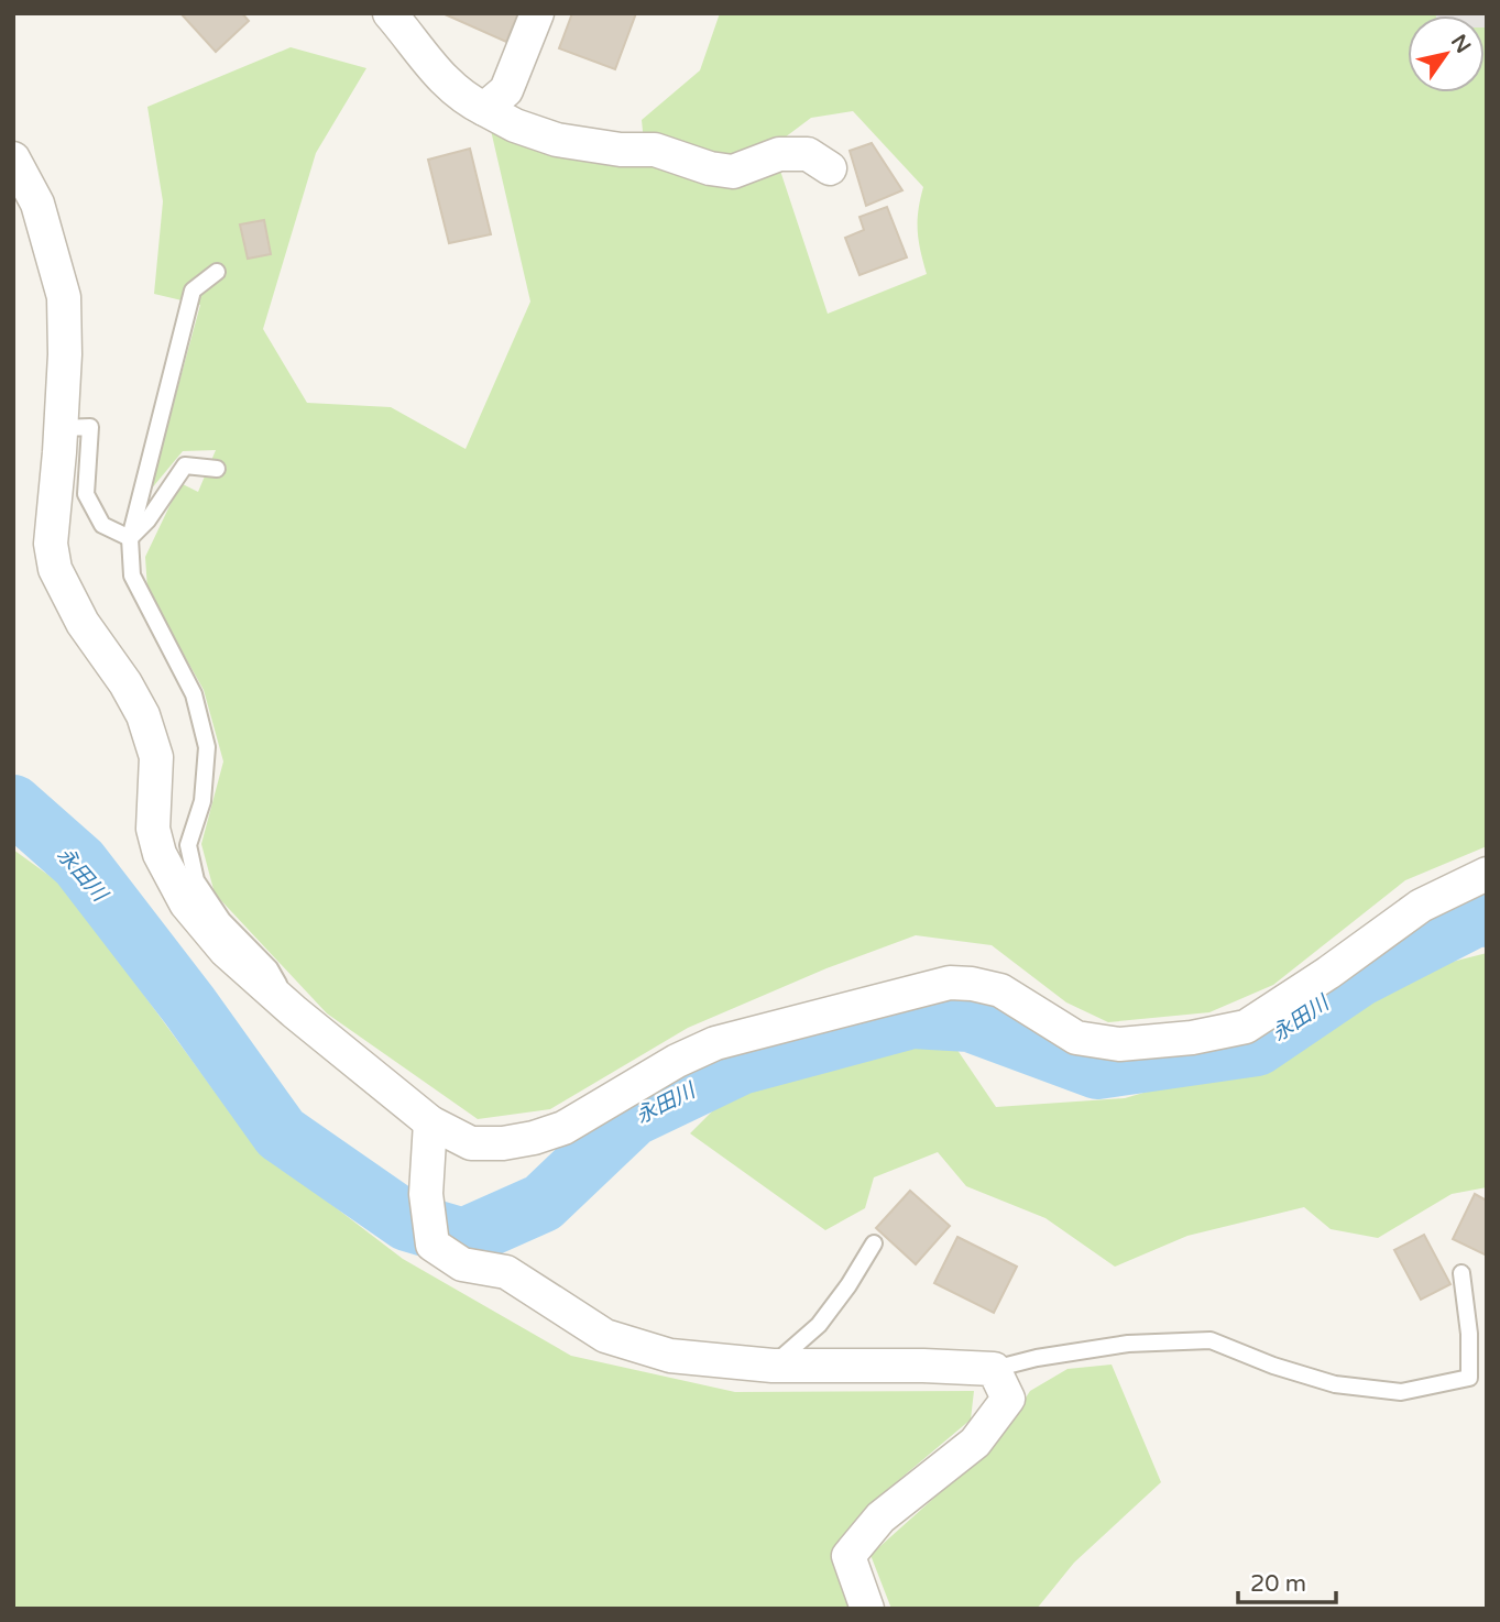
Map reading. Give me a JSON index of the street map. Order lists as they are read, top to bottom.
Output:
{
  "water": ["永田川"],
  "scale_bar": "20 m",
  "north": "top right"
}
